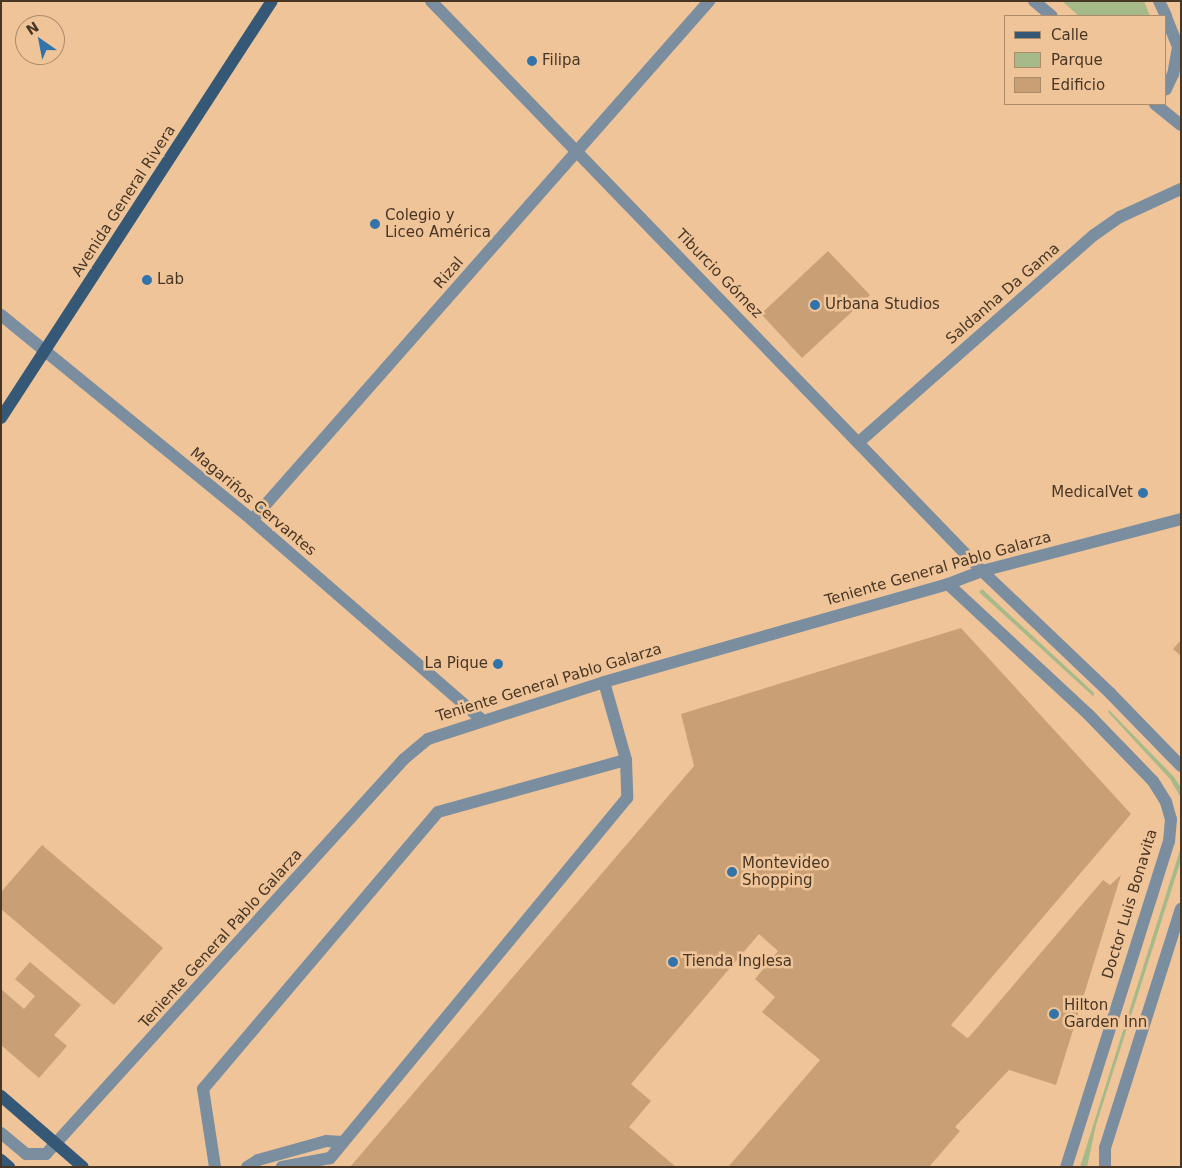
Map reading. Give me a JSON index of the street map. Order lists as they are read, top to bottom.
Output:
{
  "streets": {
    "main road": ["Avenida General Rivera"],
    "street": [
      "Rizal",
      "Tiburcio Gómez",
      "Saldanha Da Gama",
      "Magariños Cervantes",
      "Teniente General Pablo Galarza",
      "Doctor Luis Bonavita"
    ]
  },
  "crossings": [
    ["Avenida General Rivera", "Magariños Cervantes"],
    ["Rizal", "Tiburcio Gómez"],
    ["Rizal", "Magariños Cervantes"],
    ["Tiburcio Gómez", "Saldanha Da Gama"],
    ["Tiburcio Gómez", "Teniente General Pablo Galarza"],
    ["Magariños Cervantes", "Teniente General Pablo Galarza"],
    ["Teniente General Pablo Galarza", "Doctor Luis Bonavita"]
  ],
  "places": [
    "Filipa",
    "Colegio y Liceo América",
    "Lab",
    "Urbana Studios",
    "MedicalVet",
    "La Pique",
    "Montevideo Shopping",
    "Tienda Inglesa",
    "Hilton Garden Inn"
  ],
  "legend": ["Calle", "Parque", "Edificio"],
  "north": "top left"
}
